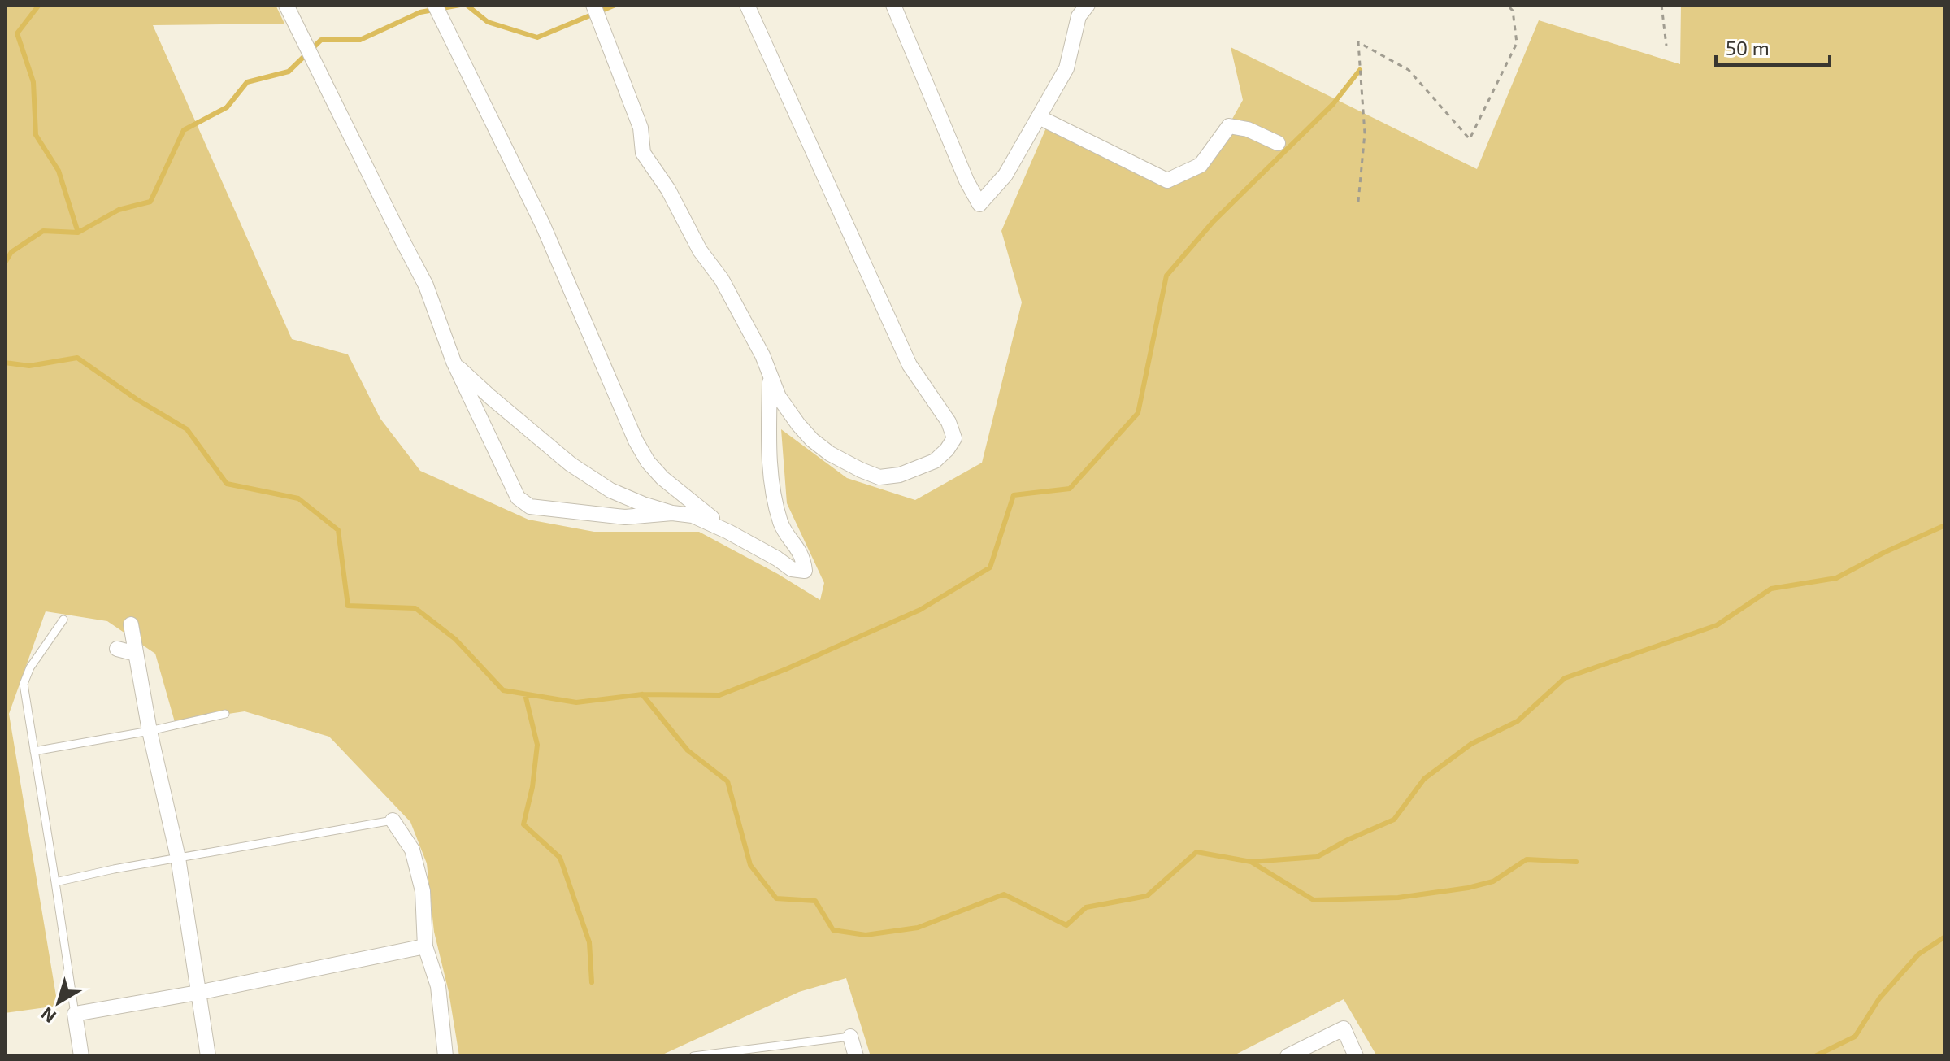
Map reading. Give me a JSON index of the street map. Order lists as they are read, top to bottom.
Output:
{
  "scale_bar": "50 m",
  "north": "bottom left"
}
